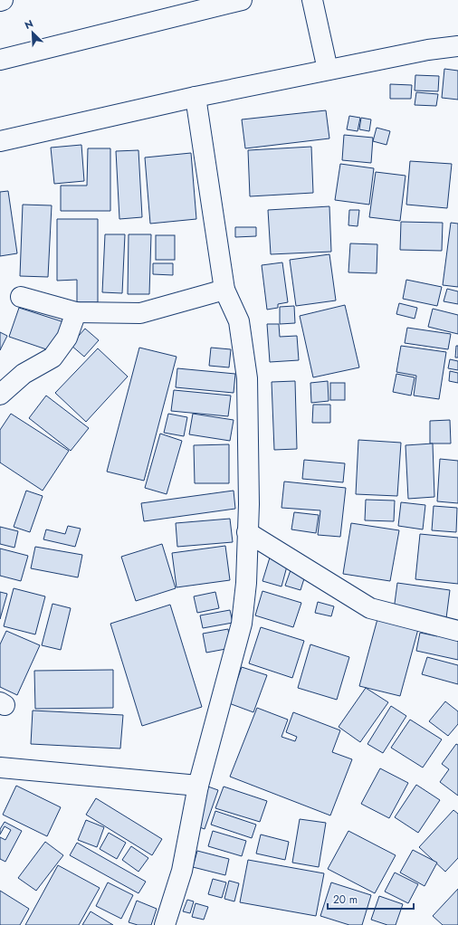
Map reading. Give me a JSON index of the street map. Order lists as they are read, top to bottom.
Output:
{
  "scale_bar": "20 m",
  "north": "top left"
}
